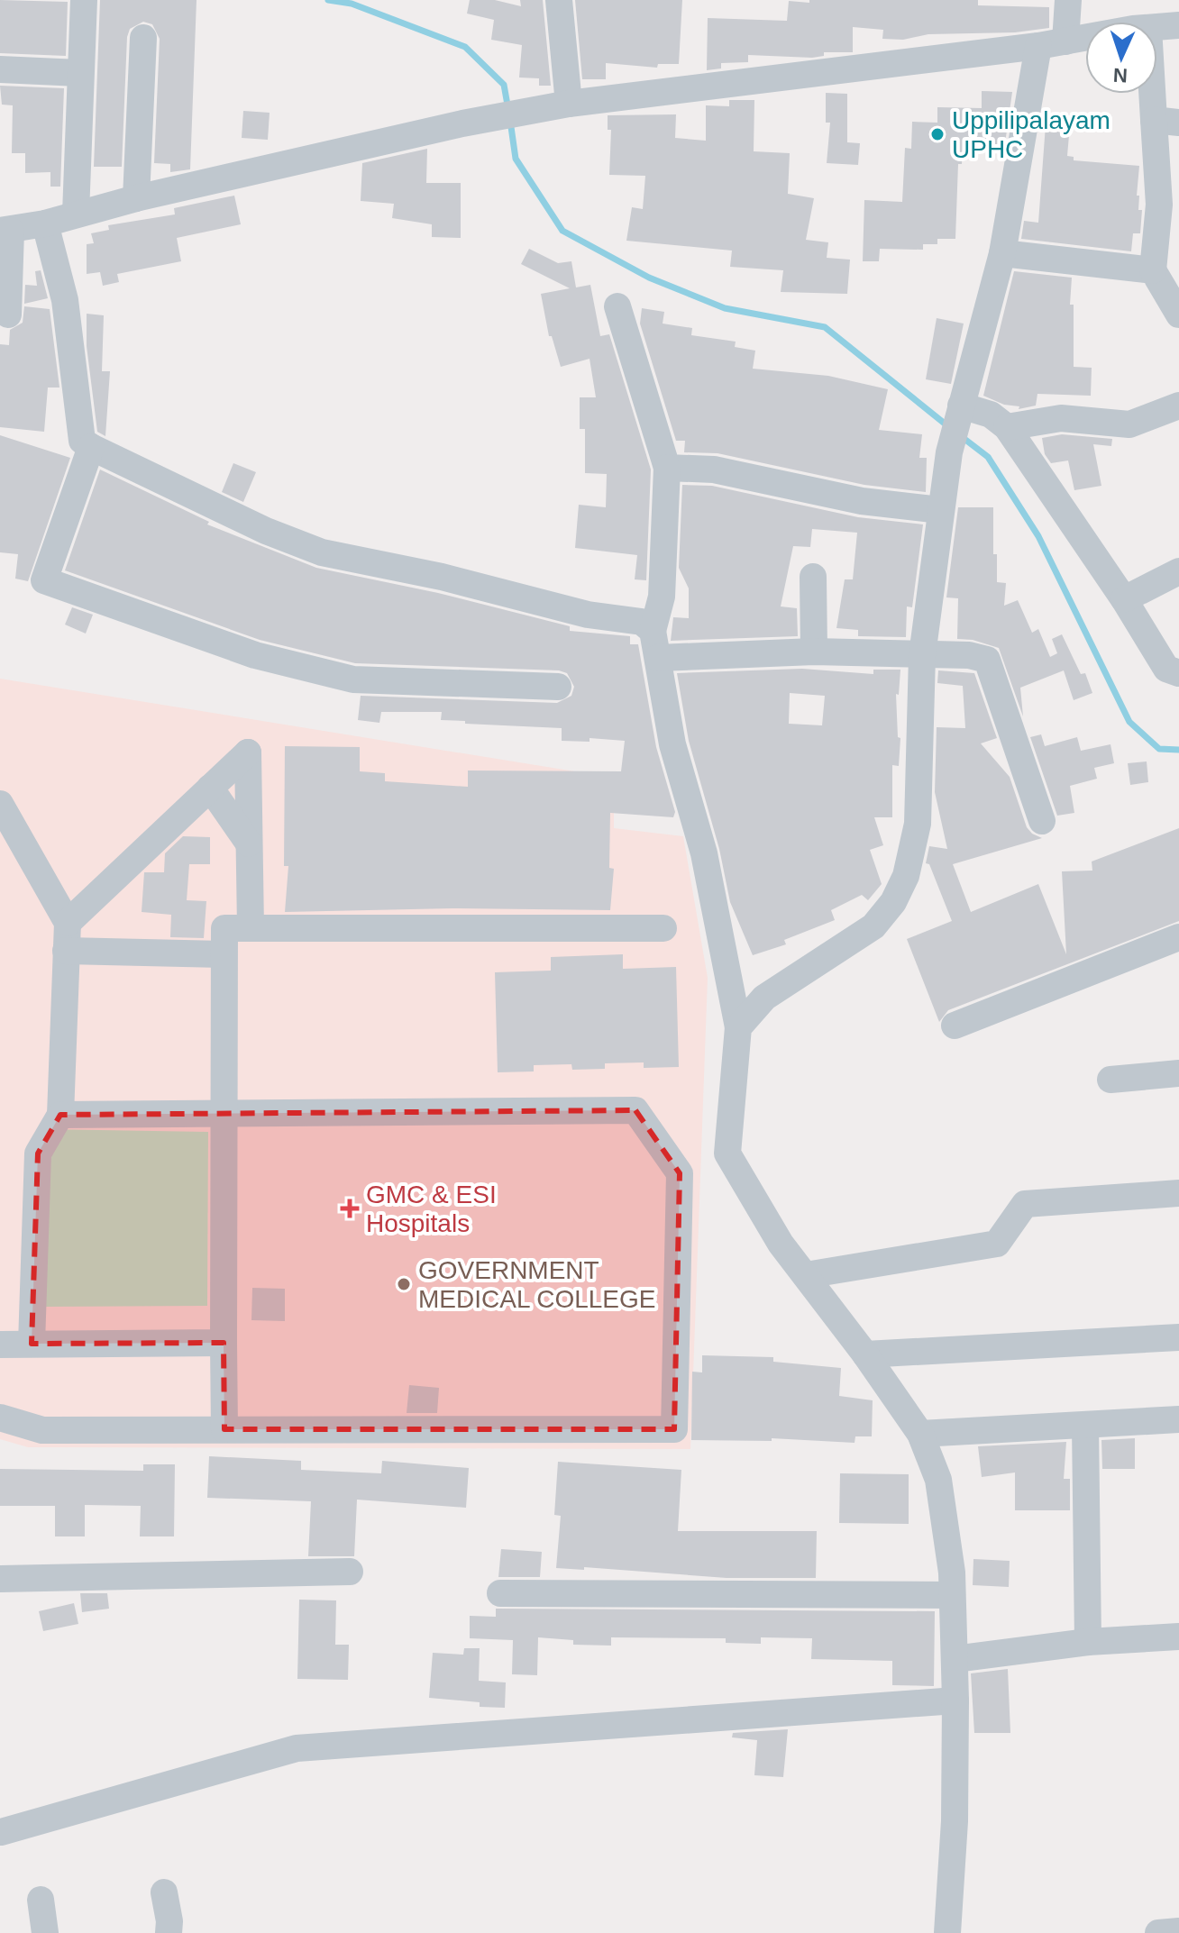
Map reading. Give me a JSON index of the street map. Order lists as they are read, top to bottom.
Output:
{
  "places": {
    "other": ["Uppilipalayam UPHC", "GOVERNMENT MEDICAL COLLEGE"],
    "health": ["GMC & ESI Hospitals"]
  },
  "north": "bottom"
}
